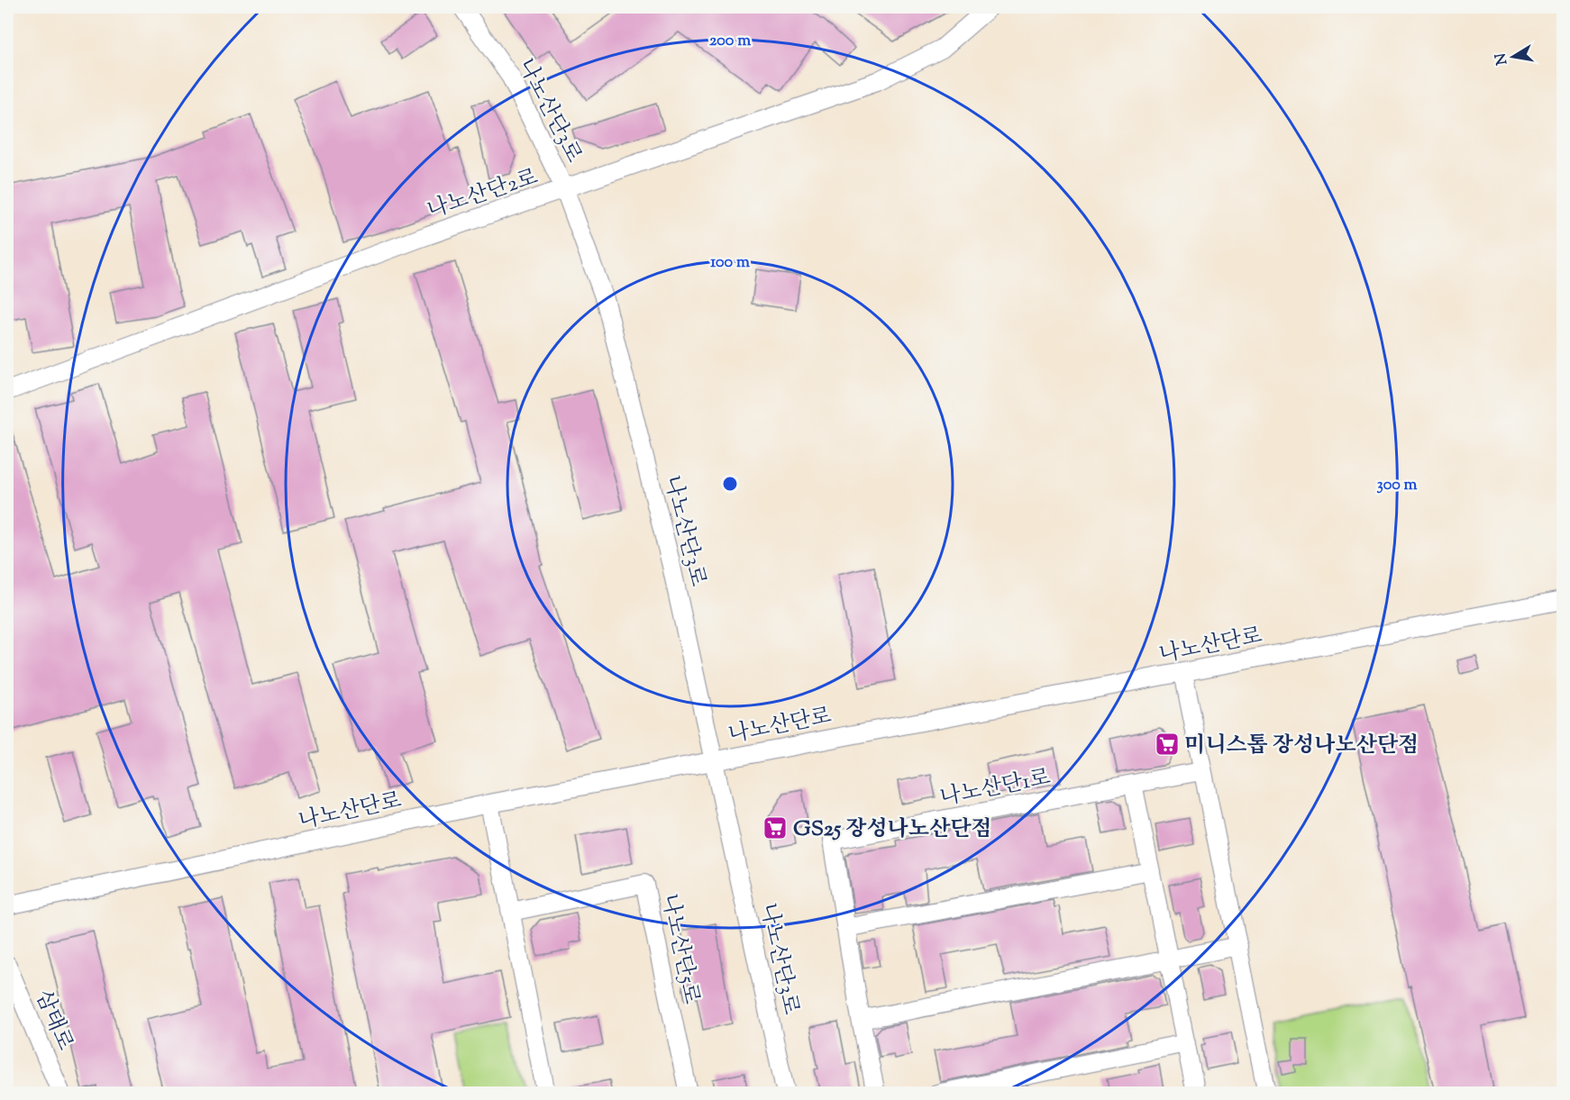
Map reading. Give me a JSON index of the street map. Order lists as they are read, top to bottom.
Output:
{
  "streets": {
    "street": [
      "나노산단3로",
      "나노산단2로",
      "나노산단로",
      "나노산단1로",
      "나노산단5로",
      "삼태로"
    ]
  },
  "crossings": [
    ["나노산단3로", "나노산단2로"],
    ["나노산단3로", "나노산단로"]
  ],
  "places": {
    "supermarket": ["미니스톱 장성나노산단점", "GS25 장성나노산단점"]
  },
  "north": "left",
  "rings": ["200 m", "100 m", "300 m"]
}
